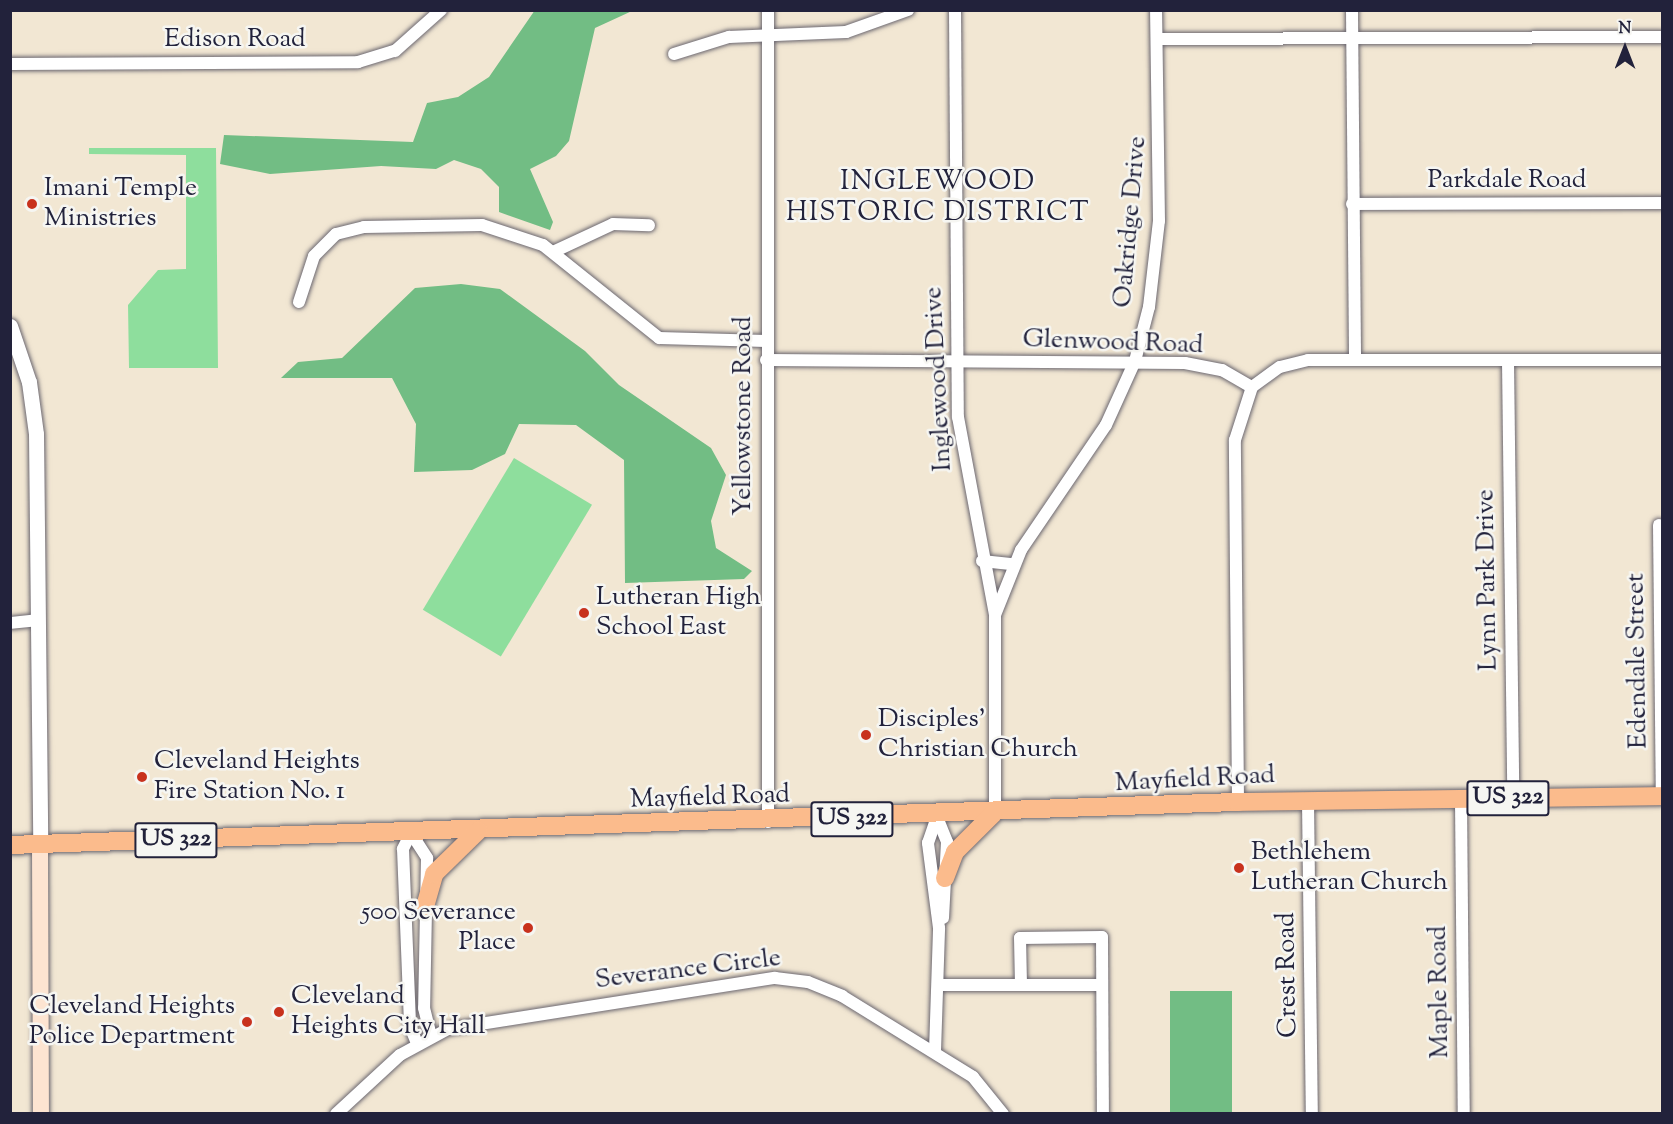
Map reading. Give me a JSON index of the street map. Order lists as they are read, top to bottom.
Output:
{
  "streets": {
    "main road": ["Mayfield Road", "US 322"],
    "street": [
      "Edison Road",
      "Parkdale Road",
      "Oakridge Drive",
      "Glenwood Road",
      "Inglewood Drive",
      "Yellowstone Road",
      "Lynn Park Drive",
      "Edendale Street",
      "Severance Circle",
      "Crest Road",
      "Maple Road"
    ]
  },
  "crossings": [
    ["Oakridge Drive", "Glenwood Road"],
    ["Oakridge Drive", "Inglewood Drive"],
    ["Glenwood Road", "Inglewood Drive"],
    ["Glenwood Road", "Yellowstone Road"],
    ["Inglewood Drive", "Mayfield Road"],
    ["Yellowstone Road", "Mayfield Road"],
    ["Lynn Park Drive", "Mayfield Road"],
    ["Edendale Street", "Mayfield Road"],
    ["Mayfield Road", "Crest Road"],
    ["Mayfield Road", "Maple Road"]
  ],
  "districts": ["INGLEWOOD HISTORIC DISTRICT"],
  "places": [
    "Imani Temple Ministries",
    "Lutheran High School East",
    "Disciples' Christian Church",
    "Cleveland Heights Fire Station No. 1",
    "Bethlehem Lutheran Church",
    "500 Severance Place",
    "Cleveland Heights City Hall",
    "Cleveland Heights Police Department"
  ],
  "north": "top"
}
